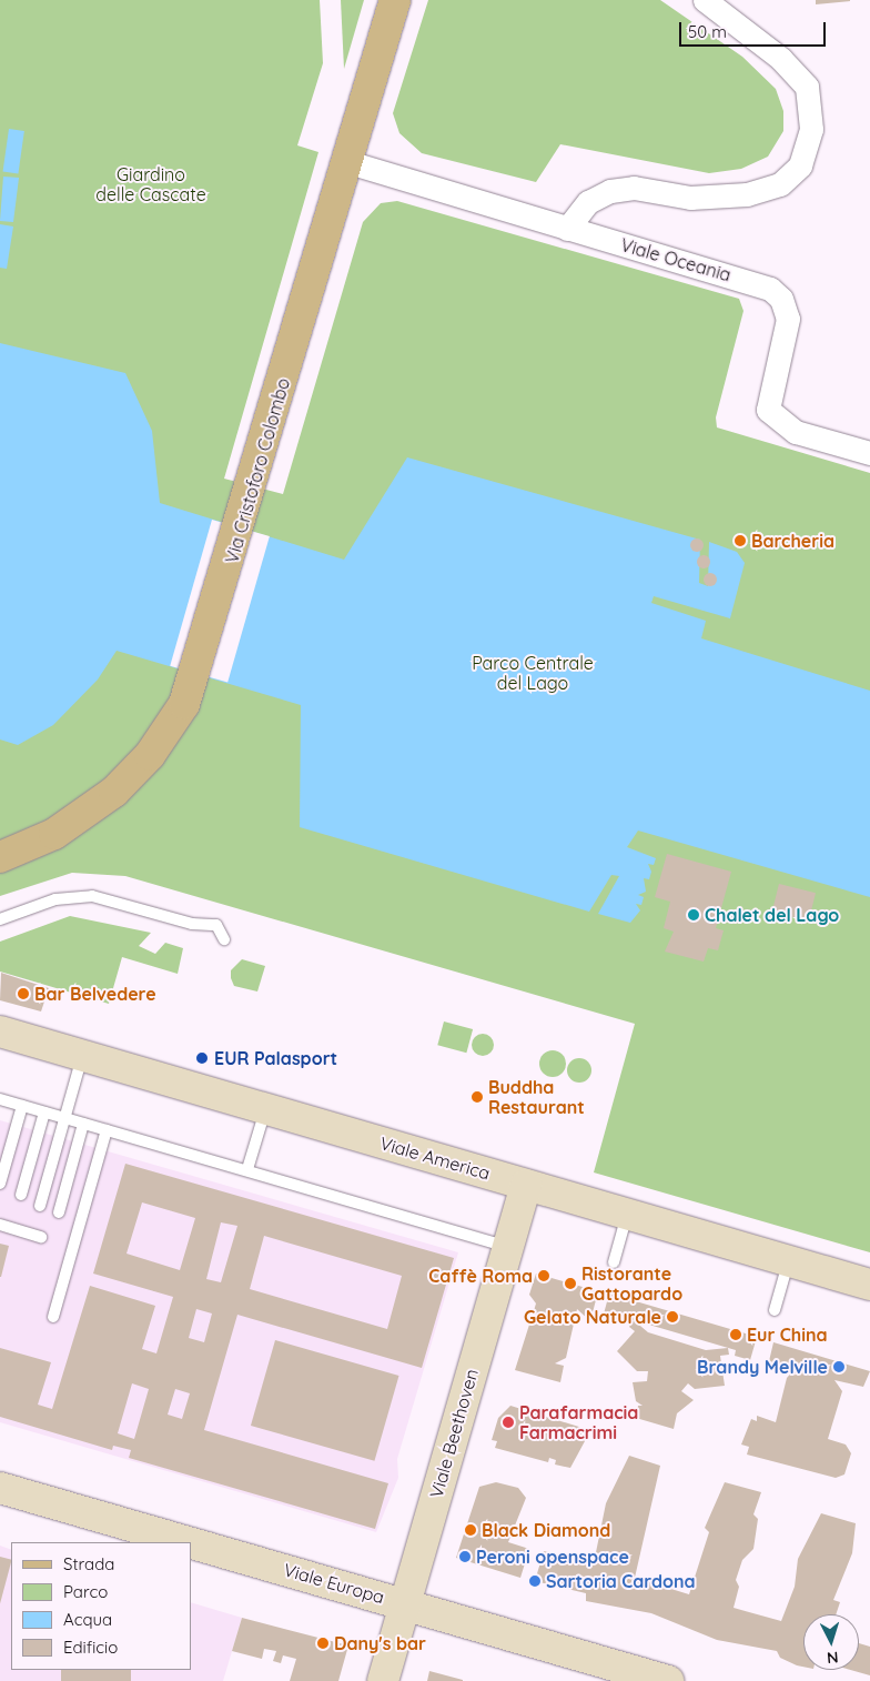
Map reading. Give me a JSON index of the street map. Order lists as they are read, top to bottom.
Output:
{
  "streets": {
    "main road": ["Via Cristoforo Colombo"],
    "street": [
      "Viale Oceania",
      "Viale America",
      "Viale Beethoven",
      "Viale Europa"
    ]
  },
  "crossings": [
    ["Viale Oceania", "Via Cristoforo Colombo"],
    ["Viale America", "Viale Beethoven"],
    ["Viale Beethoven", "Viale Europa"]
  ],
  "parks": ["Giardino delle Cascate", "Parco Centrale del Lago"],
  "places": [
    "Barcheria",
    "Chalet del Lago",
    "Bar Belvedere",
    "EUR Palasport",
    "Buddha Restaurant",
    "Caffè Roma",
    "Ristorante Gattopardo",
    "Gelato Naturale",
    "Eur China",
    "Brandy Melville",
    "Parafarmacia Farmacrimi",
    "Black Diamond",
    "Peroni openspace",
    "Sartoria Cardona",
    "Dany's bar"
  ],
  "legend": [
    "Strada",
    "Parco",
    "Acqua",
    "Edificio"
  ],
  "scale_bar": "50 m",
  "north": "bottom"
}
